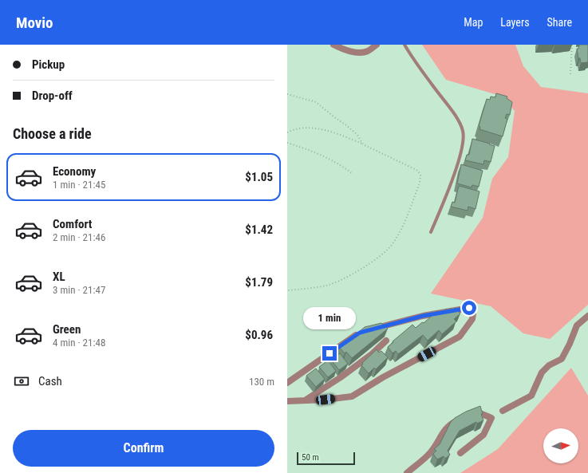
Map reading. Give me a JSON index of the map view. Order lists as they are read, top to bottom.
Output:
{
  "scale_bar": "50 m",
  "north": "right",
  "page": {
    "header": "Movio",
    "nav": ["Map", "Layers", "Share"],
    "banner": ["Pickup", "Drop-off"],
    "heading": "Choose a ride",
    "list": [
      {
        "name": "Economy",
        "note": "1 min · 21:45",
        "value": "$1.05"
      },
      {
        "name": "Comfort",
        "note": "2 min · 21:46",
        "value": "$1.42"
      },
      {
        "name": "XL",
        "note": "3 min · 21:47",
        "value": "$1.79"
      },
      {
        "name": "Green",
        "note": "4 min · 21:48",
        "value": "$0.96"
      }
    ],
    "bubble": "1 min",
    "pay": ["Cash", "130 m"],
    "buttons": "Confirm",
    "scale": "50 m"
  }
}
